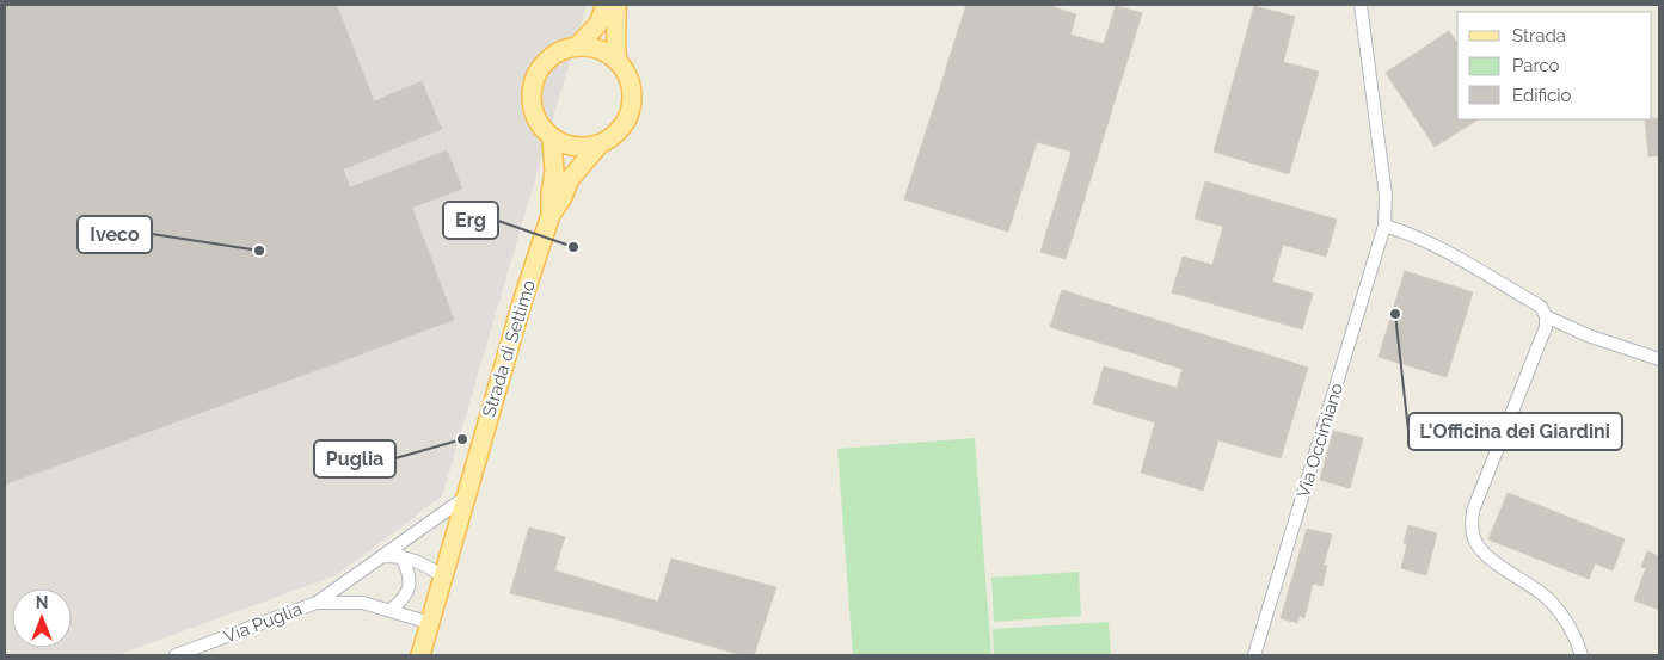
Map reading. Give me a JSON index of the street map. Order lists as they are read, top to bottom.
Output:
{
  "streets": {
    "main road": ["Strada di Settimo"],
    "street": ["Via Occimiano", "Via Puglia"]
  },
  "crossings": [
    ["Strada di Settimo", "Via Puglia"]
  ],
  "places": [
    "Erg",
    "Iveco",
    "L'Officina dei Giardini",
    "Puglia"
  ],
  "legend": ["Strada", "Parco", "Edificio"],
  "north": "top"
}
